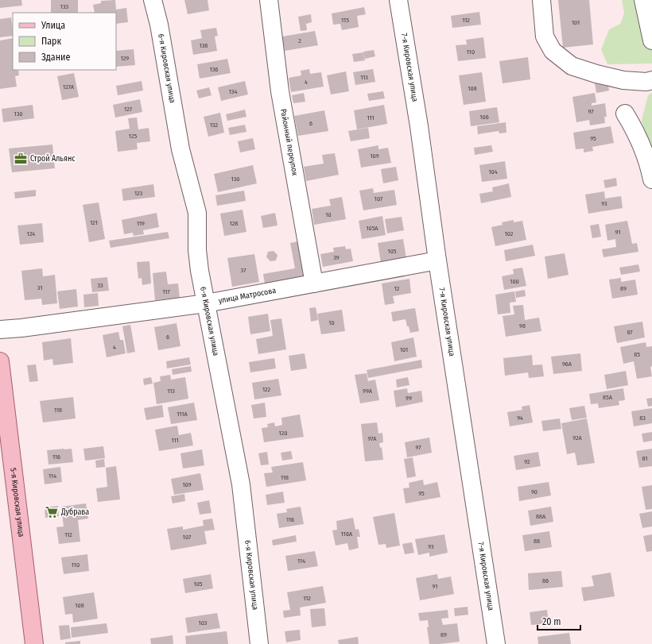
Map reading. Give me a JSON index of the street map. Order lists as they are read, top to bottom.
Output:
{
  "streets": {
    "main road": ["5-я Кировская улица"],
    "street": [
      "7-я Кировская улица",
      "6-я Кировская улица",
      "Районный переулок",
      "улица Матросова"
    ]
  },
  "crossings": [
    ["7-я Кировская улица", "улица Матросова"],
    ["6-я Кировская улица", "улица Матросова"],
    ["Районный переулок", "улица Матросова"]
  ],
  "places": {
    "office": ["Строй Альянс"],
    "supermarket": ["Дубрава"]
  },
  "house_numbers": [
    "133",
    "115",
    "112",
    "101",
    "2",
    "138",
    "110",
    "129",
    "136",
    "113",
    "4",
    "127А",
    "108",
    "134",
    "127",
    "97",
    "130",
    "106",
    "111",
    "6",
    "132",
    "125",
    "95",
    "109",
    "104",
    "130",
    "123",
    "107",
    "93",
    "10",
    "121",
    "119",
    "128",
    "105А",
    "91",
    "124",
    "102",
    "105",
    "39",
    "37",
    "100",
    "33",
    "31",
    "12",
    "89",
    "117",
    "10",
    "98",
    "87",
    "6",
    "4",
    "101",
    "85",
    "96А",
    "122",
    "113",
    "99А",
    "85А",
    "99",
    "118",
    "111А",
    "94",
    "83",
    "120",
    "92А",
    "97А",
    "111",
    "97",
    "116",
    "81",
    "92",
    "114",
    "118",
    "109",
    "90",
    "95",
    "88А",
    "116",
    "116А",
    "112",
    "107",
    "88",
    "93",
    "114",
    "110",
    "86",
    "105",
    "91",
    "112",
    "108",
    "103",
    "89"
  ],
  "legend": ["Улица", "Парк", "Здание"],
  "scale_bar": "20 m"
}
